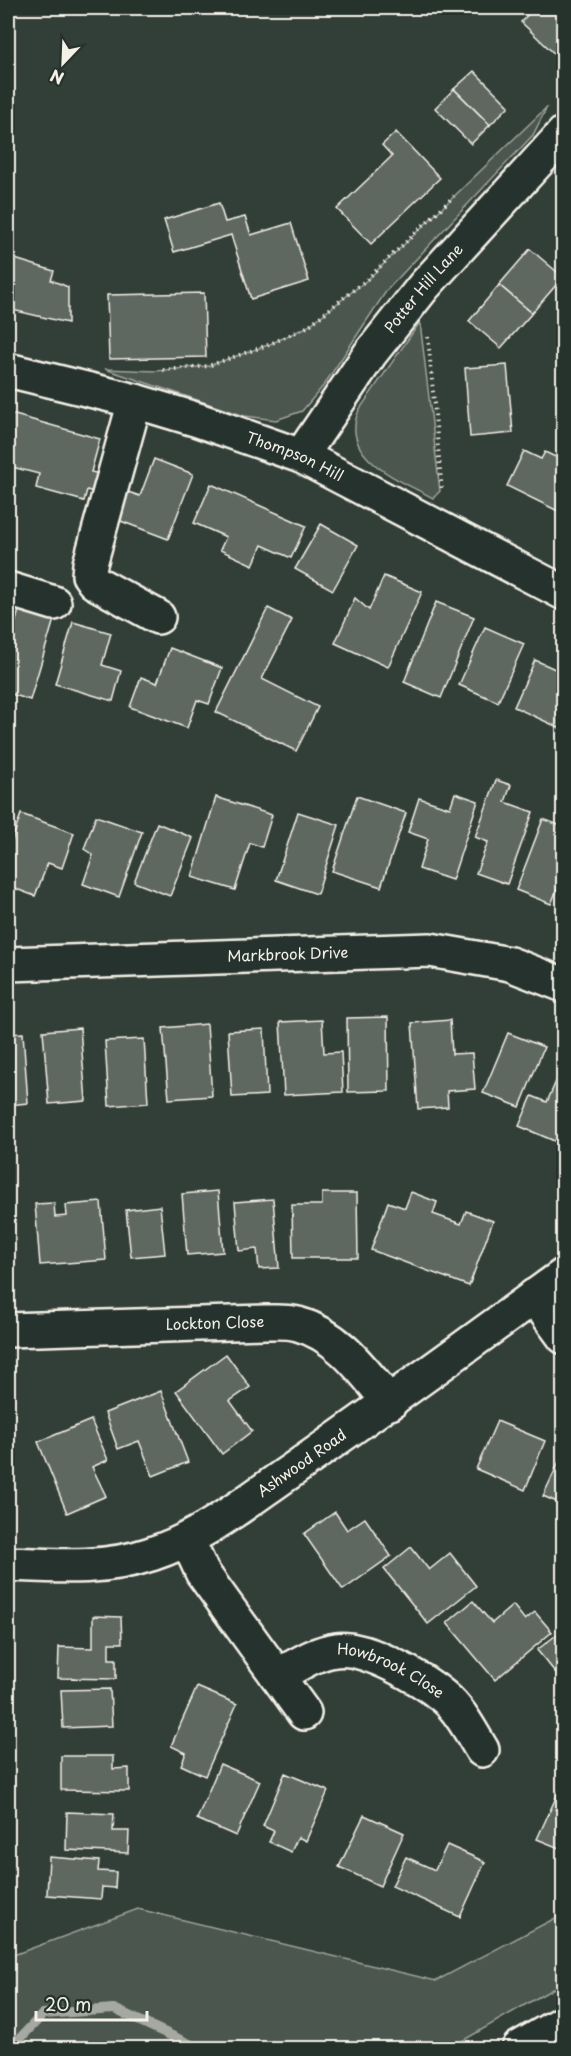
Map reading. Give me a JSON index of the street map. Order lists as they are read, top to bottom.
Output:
{
  "streets": {
    "main road": [
      "Potter Hill Lane",
      "Thompson Hill",
      "Markbrook Drive",
      "Lockton Close",
      "Ashwood Road",
      "Howbrook Close"
    ]
  },
  "crossings": [
    ["Potter Hill Lane", "Thompson Hill"],
    ["Lockton Close", "Ashwood Road"]
  ],
  "scale_bar": "20 m",
  "north": "bottom left"
}
